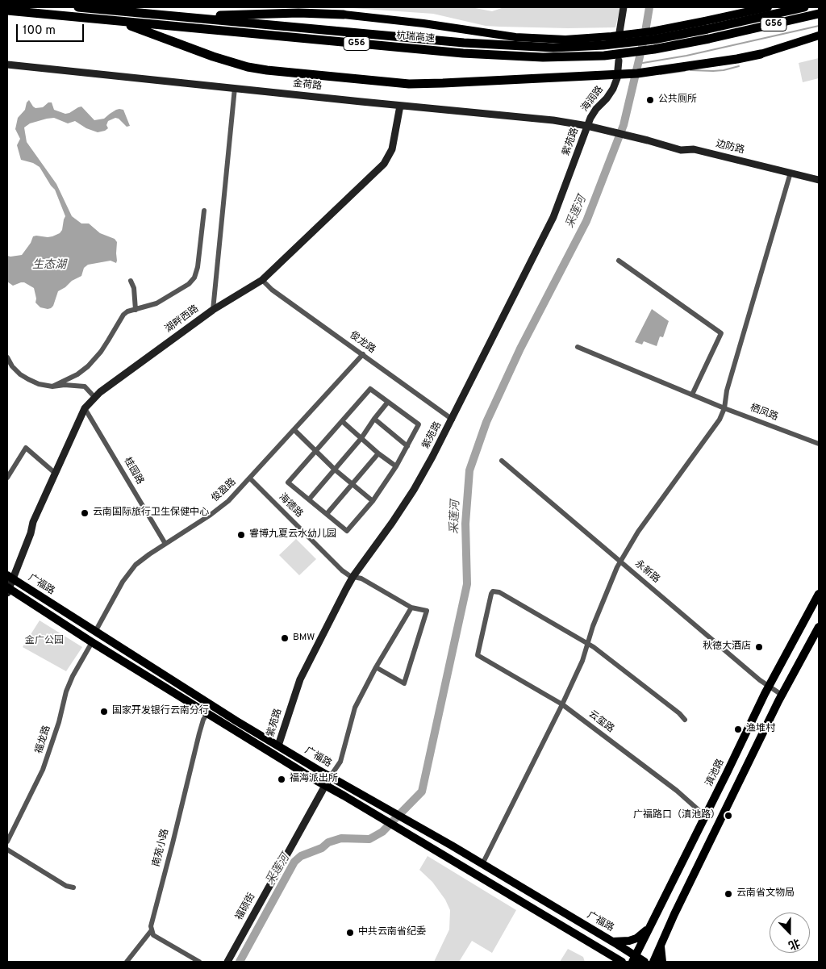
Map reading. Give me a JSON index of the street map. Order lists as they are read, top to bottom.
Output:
{
  "streets": {
    "highway": ["G56", "杭瑞高速"],
    "main road": ["广福路", "滇池路"],
    "street": [
      "金荷路",
      "海润路",
      "紫苑路",
      "边防路",
      "湖畔西路",
      "俊龙路",
      "栖凤路",
      "桂园路",
      "俊盈路",
      "海德路",
      "永新路",
      "云玺路",
      "福龙路",
      "南苑小路",
      "福硕街"
    ]
  },
  "crossings": [
    ["杭瑞高速", "海润路"],
    ["金荷路", "海润路"],
    ["金荷路", "紫苑路"],
    ["金荷路", "边防路"],
    ["金荷路", "湖畔西路"],
    ["海润路", "紫苑路"],
    ["紫苑路", "俊龙路"],
    ["紫苑路", "海德路"],
    ["紫苑路", "广福路"],
    ["湖畔西路", "俊龙路"],
    ["湖畔西路", "桂园路"],
    ["湖畔西路", "广福路"],
    ["俊龙路", "俊盈路"],
    ["桂园路", "俊盈路"],
    ["俊盈路", "海德路"],
    ["俊盈路", "广福路"],
    ["永新路", "滇池路"],
    ["广福路", "福龙路"],
    ["广福路", "滇池路"],
    ["广福路", "南苑小路"],
    ["广福路", "福硕街"],
    ["云玺路", "滇池路"]
  ],
  "water": ["采莲河", "生态湖"],
  "parks": ["金广公园"],
  "places": [
    "公共厕所",
    "云南国际旅行卫生保健中心",
    "睿博九夏云水幼儿园",
    "BMW",
    "秋德大酒店",
    "国家开发银行云南分行",
    "渔堆村",
    "福海派出所",
    "广福路口（滇池路）",
    "云南省文物局",
    "中共云南省纪委"
  ],
  "scale_bar": "100 m",
  "north": "bottom"
}
